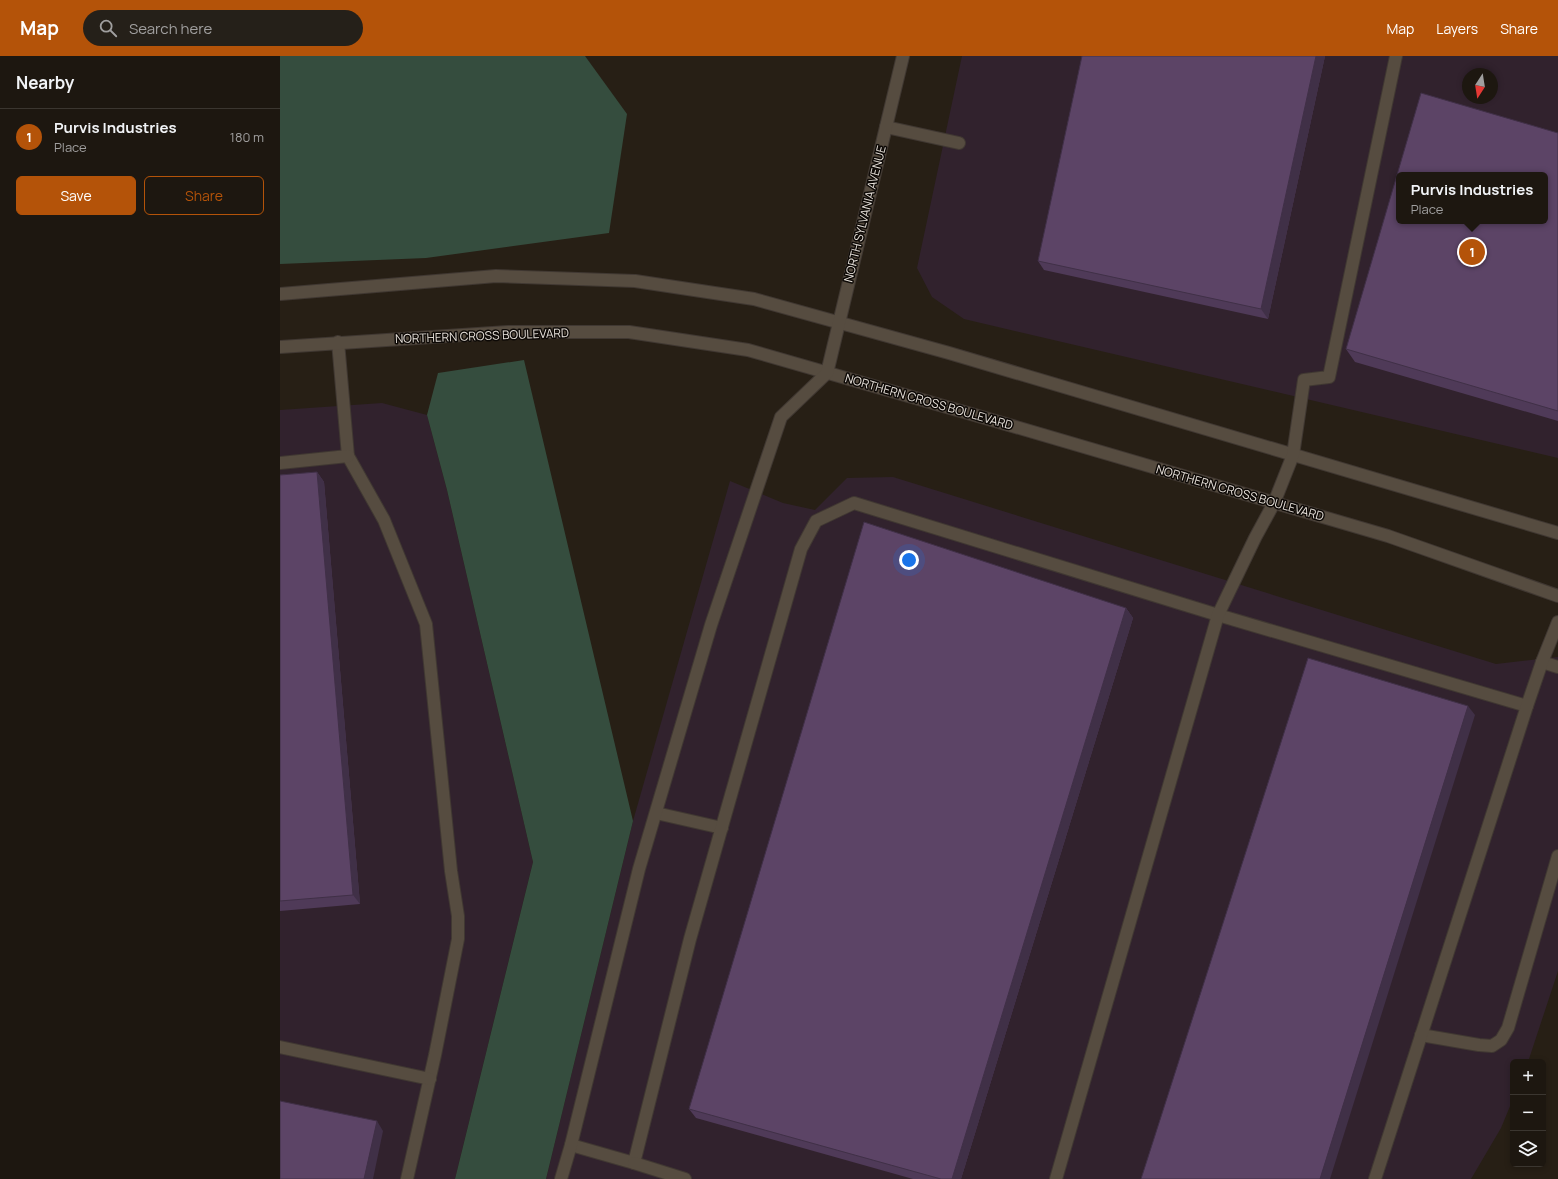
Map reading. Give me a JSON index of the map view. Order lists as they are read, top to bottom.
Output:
{
  "streets": {
    "street": ["NORTH SYLVANIA AVENUE", "NORTHERN CROSS BOULEVARD"]
  },
  "crossings": [
    ["NORTH SYLVANIA AVENUE", "NORTHERN CROSS BOULEVARD"]
  ],
  "north": "bottom",
  "page": {
    "header": "Map",
    "search": "Search here",
    "nav": ["Map", "Layers", "Share"],
    "heading": "Nearby",
    "list": [
      {
        "mark": "1",
        "name": "Purvis Industries",
        "note": "Place",
        "value": "180 m"
      }
    ],
    "buttons": ["Save", "Share"],
    "popup": ["Purvis Industries", "Place"],
    "pins": "1",
    "map_buttons": ["+", "−"]
  }
}
